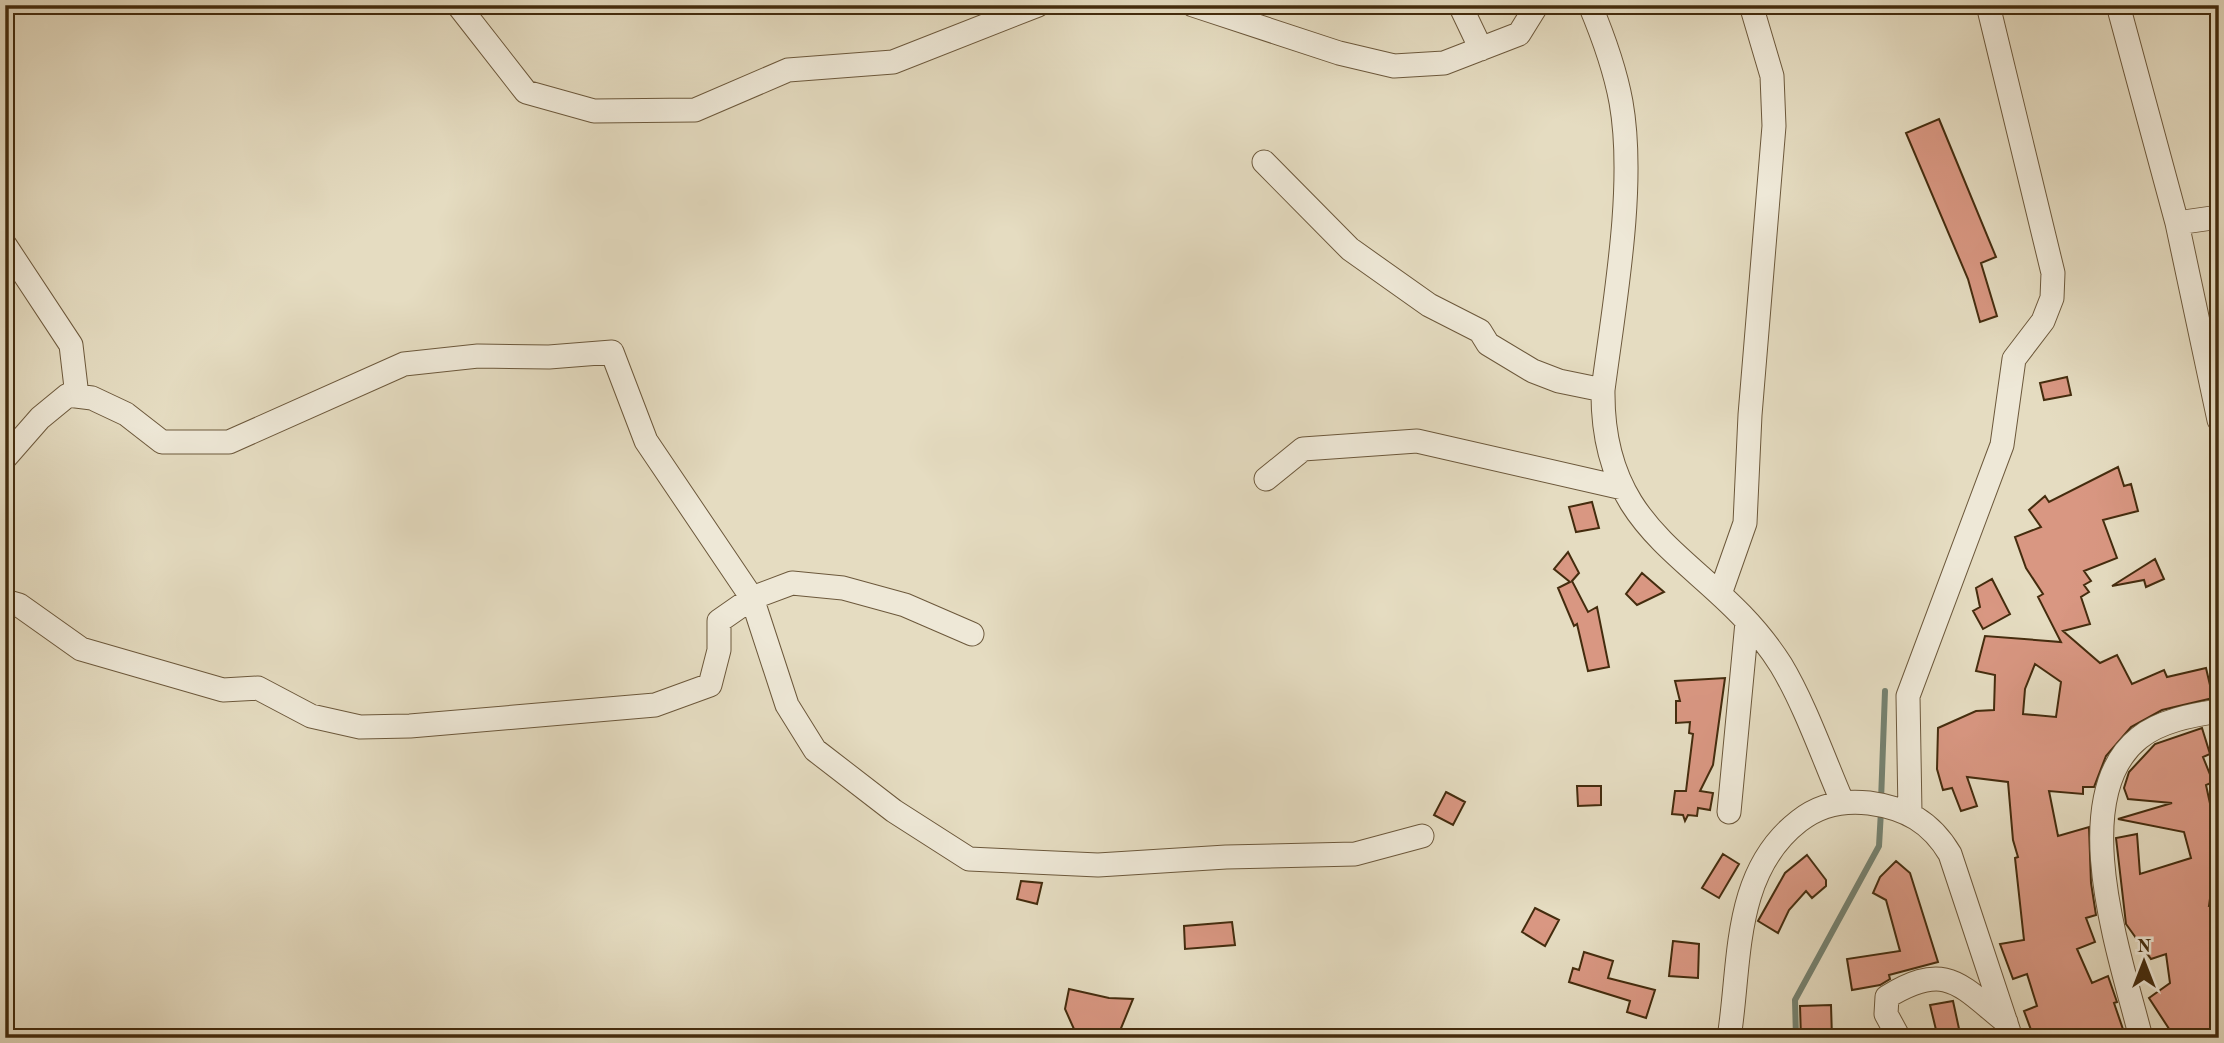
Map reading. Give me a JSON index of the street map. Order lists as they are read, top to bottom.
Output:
{
  "north": "top"
}
